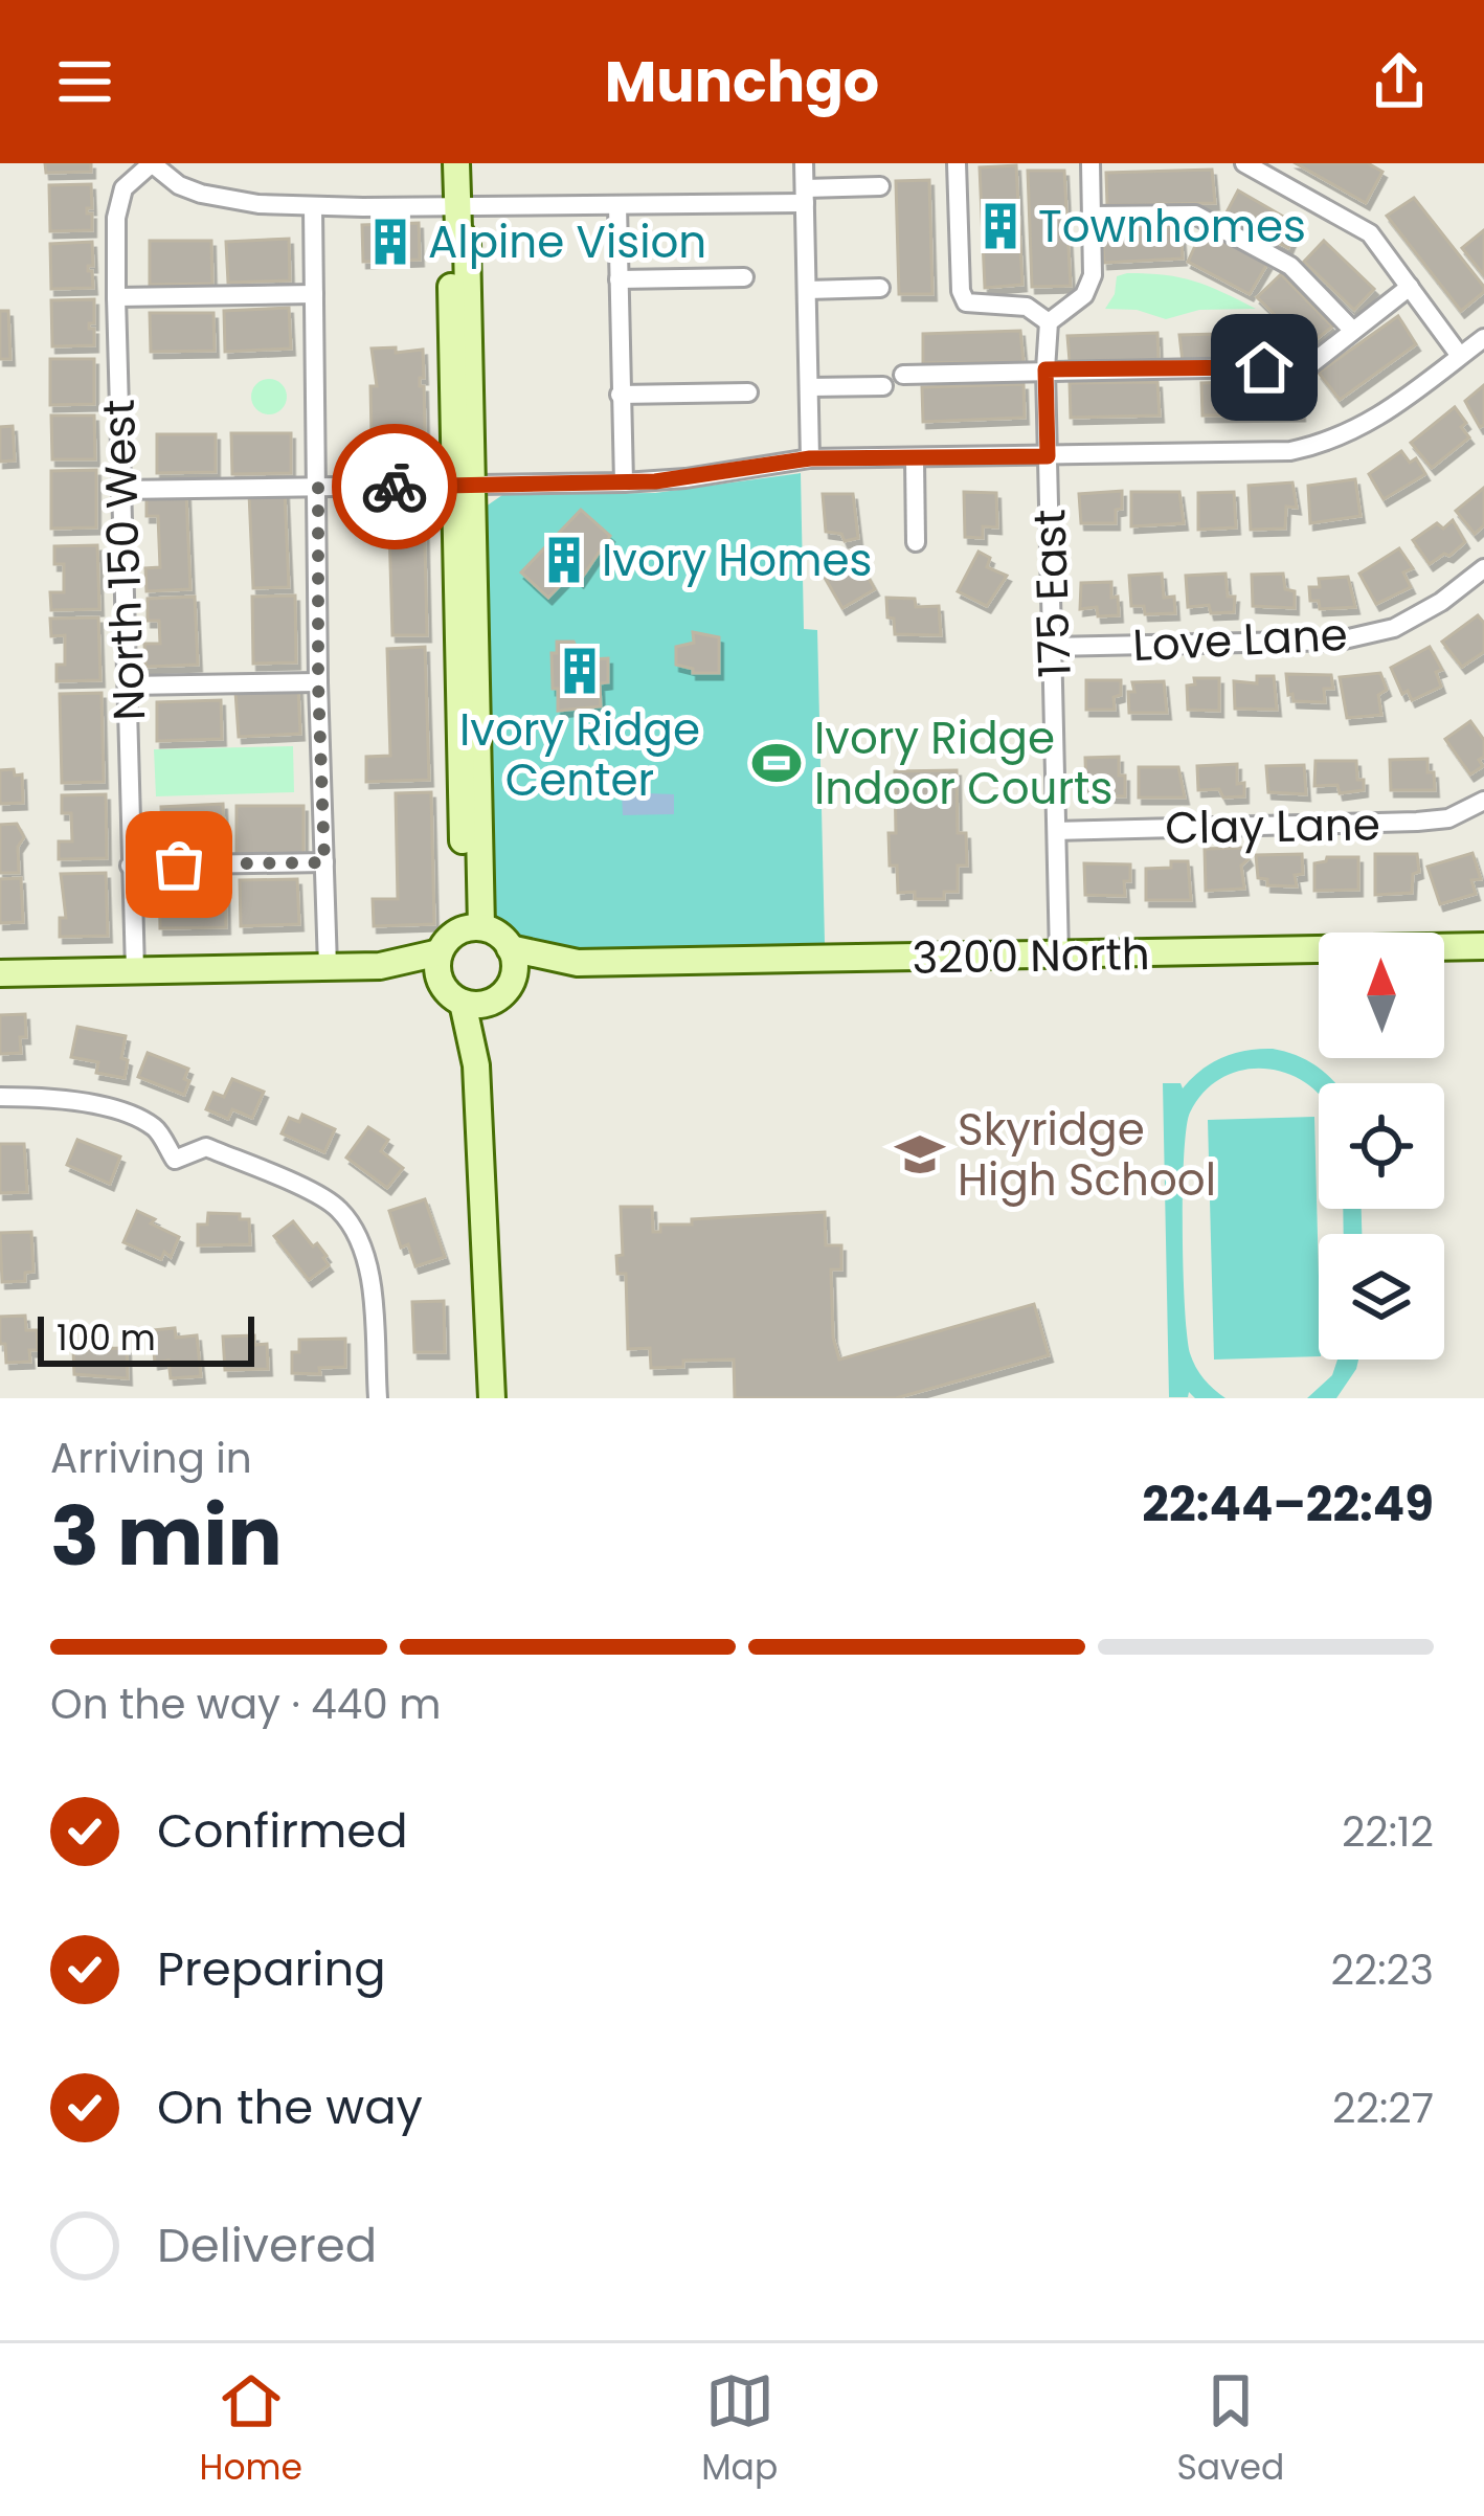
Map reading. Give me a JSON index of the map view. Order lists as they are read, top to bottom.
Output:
{
  "streets": {
    "street": [
      "North 150 West",
      "175 East",
      "Love Lane",
      "Clay Lane",
      "3200 North"
    ]
  },
  "crossings": [
    ["175 East", "Love Lane"],
    ["175 East", "Clay Lane"],
    ["175 East", "3200 North"]
  ],
  "places": {
    "building": [
      "Townhomes",
      "Alpine Vision",
      "Ivory Homes",
      "Ivory Ridge Center"
    ],
    "sports": ["Ivory Ridge Indoor Courts"],
    "school or university": ["Skyridge High School"]
  },
  "scale_bar": "100 m",
  "north": "top",
  "page": {
    "header": "Munchgo",
    "scale": "100 m",
    "heading": ["3 min", "Arriving in", "22:44–22:49"],
    "bar": "On the way · 440 m",
    "list": [
      ["Confirmed", "22:12"],
      ["Preparing", "22:23"],
      ["On the way", "22:27"],
      "Delivered"
    ],
    "tabs": ["Home", "Map", "Saved"]
  }
}
